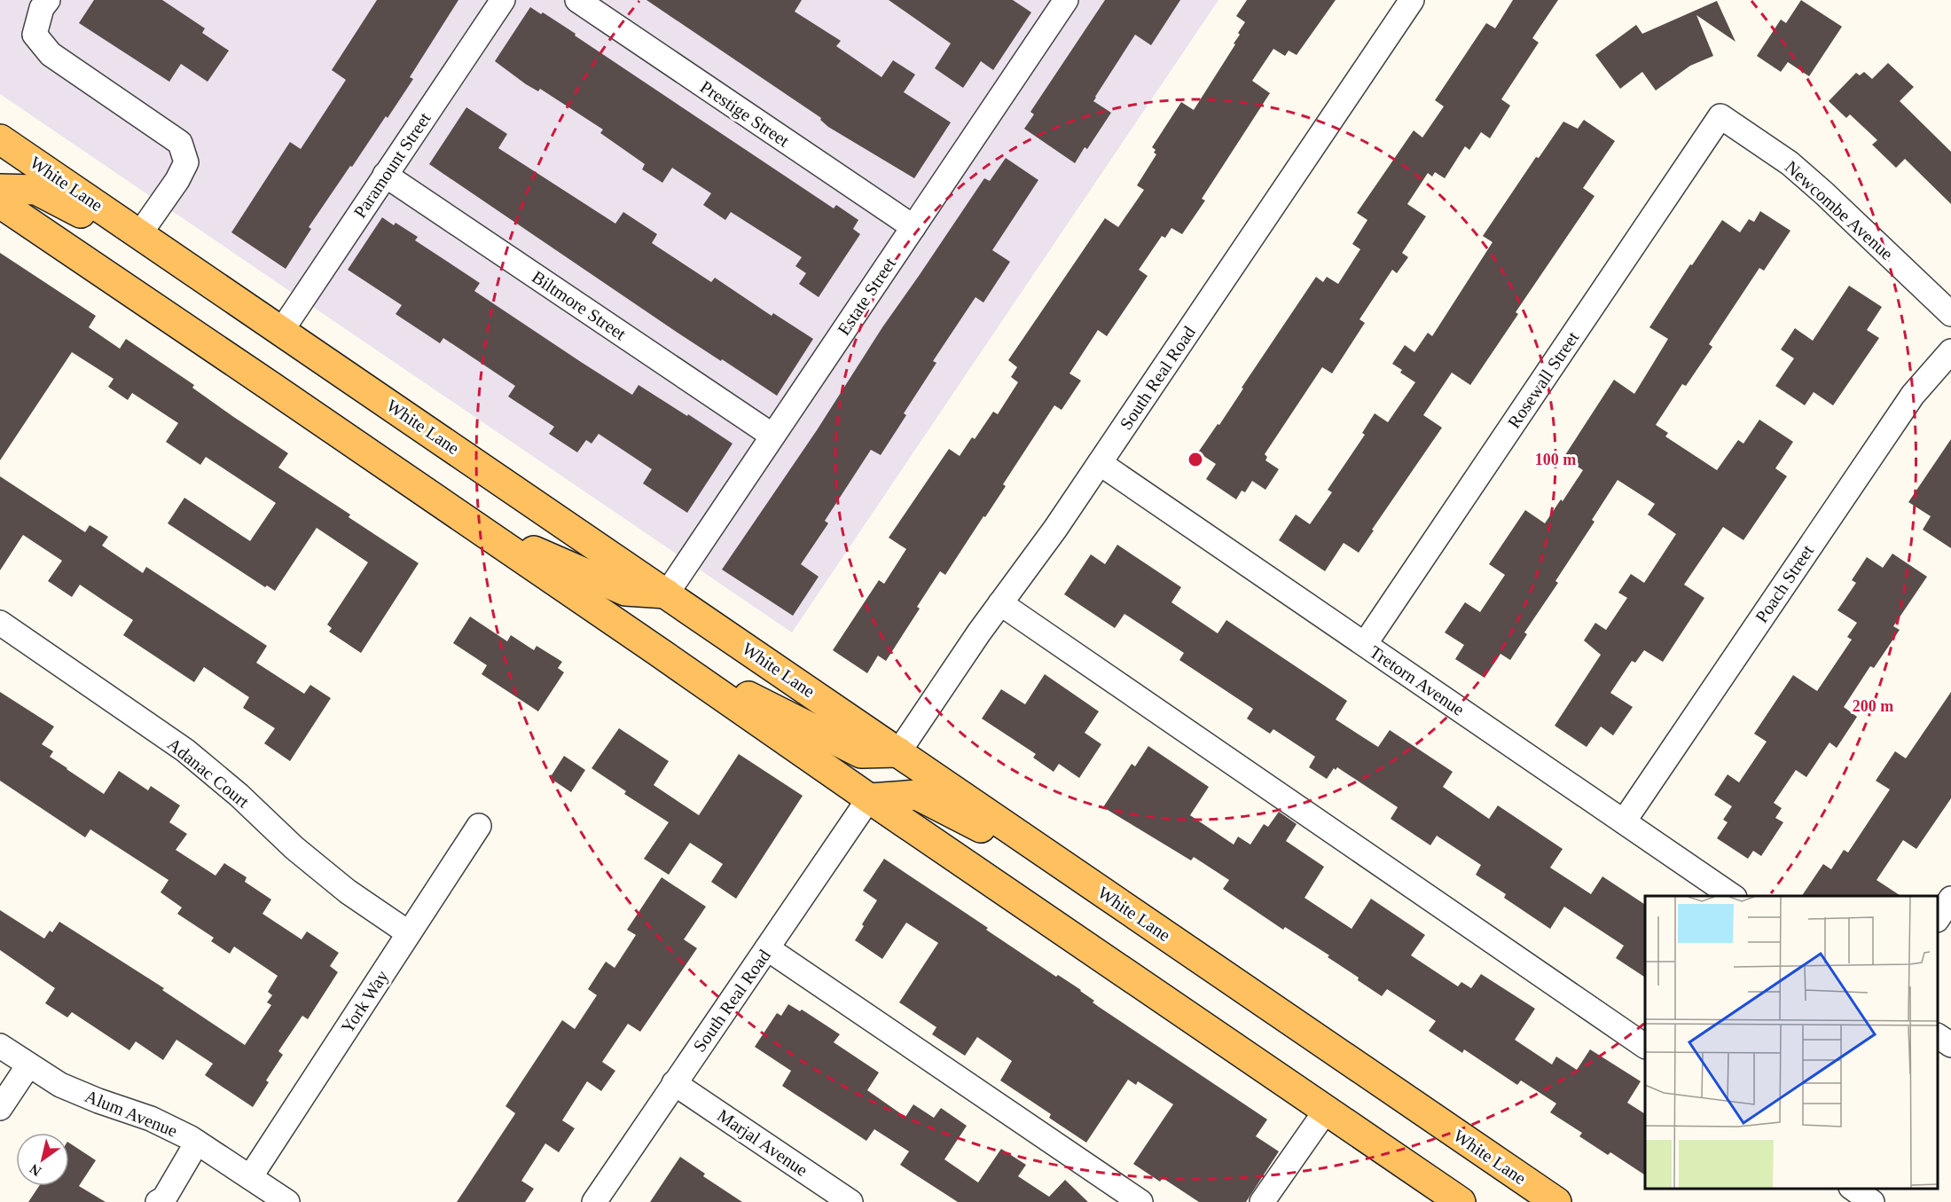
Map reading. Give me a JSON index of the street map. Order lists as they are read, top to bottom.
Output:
{
  "streets": {
    "main road": ["White Lane"],
    "street": [
      "Prestige Street",
      "Paramount Street",
      "Newcombe Avenue",
      "Estate Street",
      "Biltmore Street",
      "South Real Road",
      "Rosewall Street",
      "Poach Street",
      "Tretorn Avenue",
      "Adanac Court",
      "York Way",
      "Alum Avenue",
      "Marjal Avenue"
    ]
  },
  "crossings": [
    ["Prestige Street", "Estate Street"],
    ["Paramount Street", "White Lane"],
    ["Paramount Street", "Biltmore Street"],
    ["White Lane", "Estate Street"],
    ["White Lane", "South Real Road"],
    ["Newcombe Avenue", "Rosewall Street"],
    ["Estate Street", "Biltmore Street"],
    ["South Real Road", "Tretorn Avenue"],
    ["South Real Road", "Marjal Avenue"],
    ["Rosewall Street", "Tretorn Avenue"],
    ["Poach Street", "Tretorn Avenue"],
    ["Adanac Court", "York Way"],
    ["York Way", "Alum Avenue"]
  ],
  "north": "bottom left",
  "rings": ["100 m", "200 m"]
}
